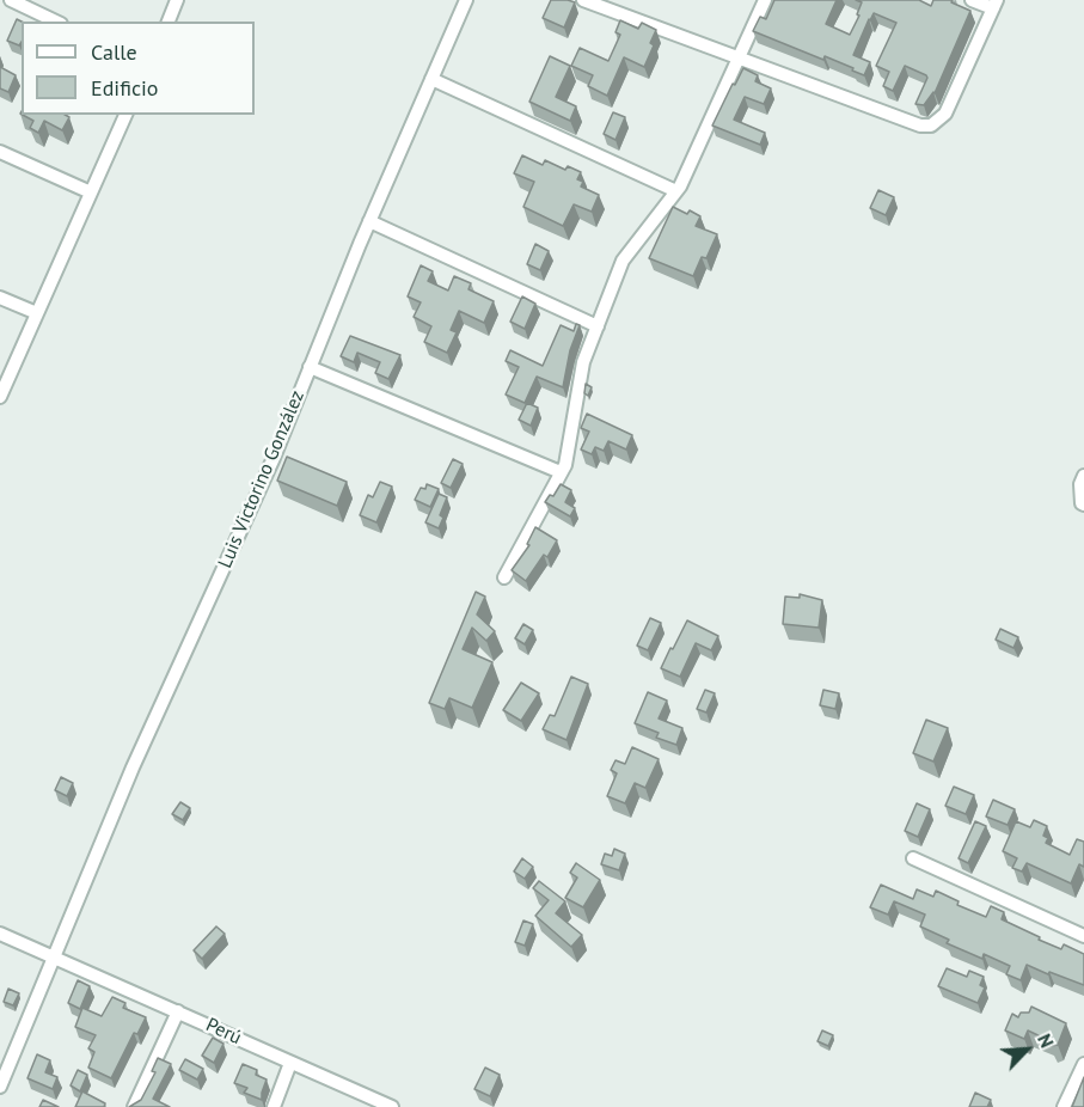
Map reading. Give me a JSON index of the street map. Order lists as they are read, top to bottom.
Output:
{
  "streets": {
    "street": ["Luis Victorino González", "Perú"]
  },
  "crossings": [
    ["Luis Victorino González", "Perú"]
  ],
  "legend": ["Calle", "Edificio"],
  "north": "top right"
}
